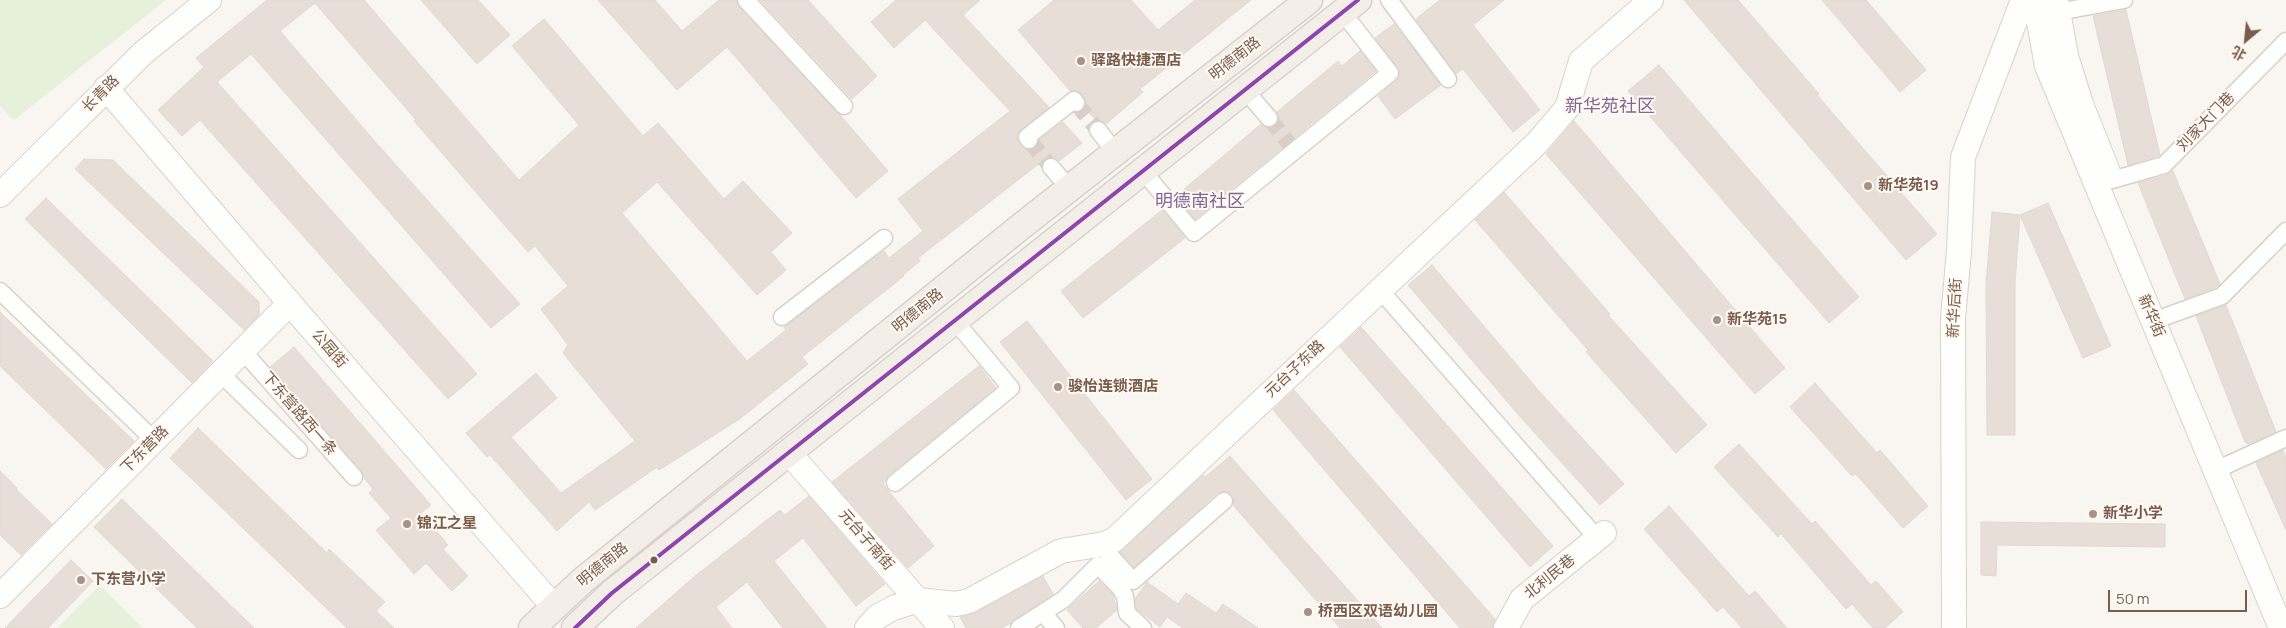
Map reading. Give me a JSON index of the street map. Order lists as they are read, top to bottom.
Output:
{
  "streets": {
    "main road": ["明德南路"],
    "street": [
      "长青路",
      "刘家大门巷",
      "新华后街",
      "新华街",
      "公园街",
      "元台子东路",
      "下东营路西一条",
      "下东营路",
      "元台子南街",
      "北利民巷"
    ]
  },
  "crossings": [
    ["明德南路", "公园街"],
    ["明德南路", "元台子南街"],
    ["长青路", "公园街"],
    ["刘家大门巷", "新华街"],
    ["公园街", "下东营路"],
    ["元台子东路", "元台子南街"],
    ["下东营路西一条", "下东营路"]
  ],
  "districts": ["新华苑社区", "明德南社区"],
  "places": [
    "驿路快捷酒店",
    "新华苑19",
    "新华苑15",
    "骏怡连锁酒店",
    "新华小学",
    "锦江之星",
    "下东营小学",
    "桥西区双语幼儿园"
  ],
  "scale_bar": "50 m",
  "north": "bottom left"
}
